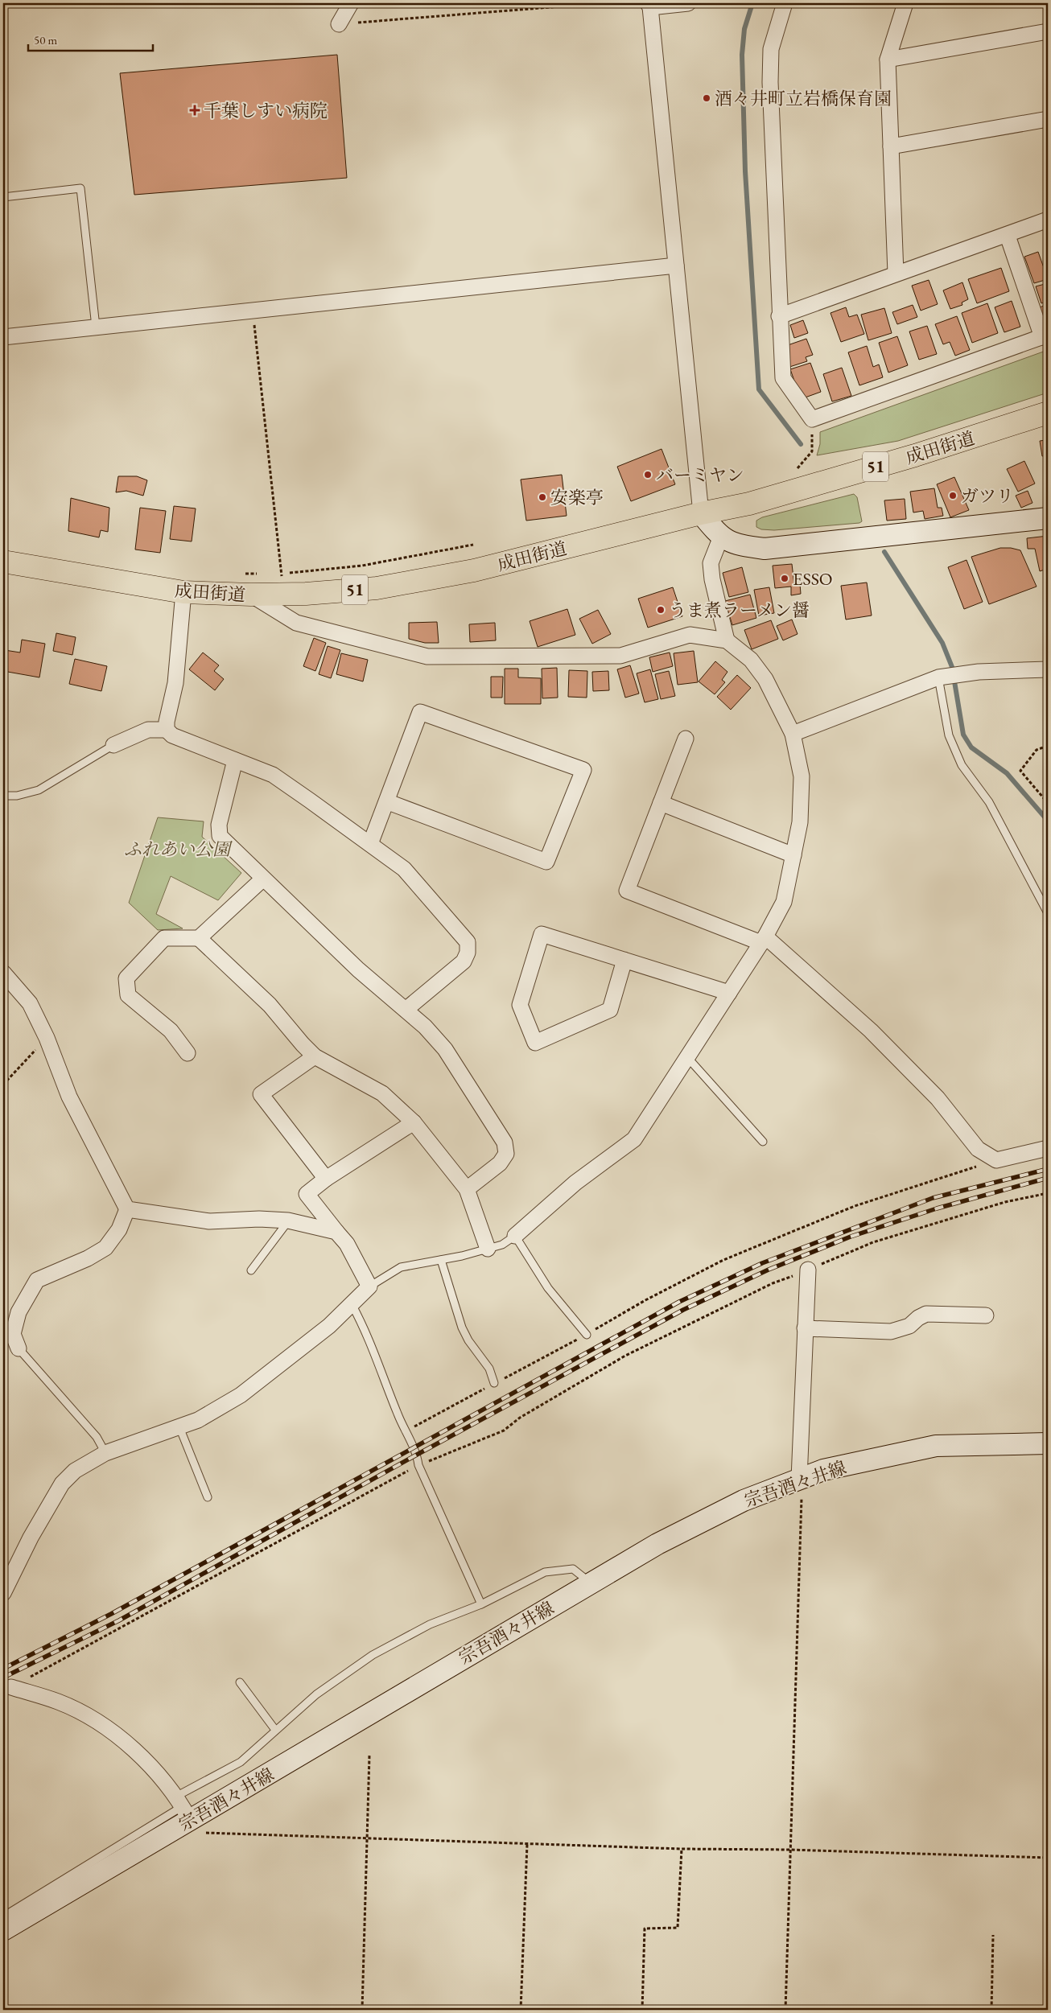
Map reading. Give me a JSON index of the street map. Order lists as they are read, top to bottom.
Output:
{
  "streets": {
    "highway": ["成田街道", "51"],
    "main road": ["宗吾酒々井線"]
  },
  "parks": ["ふれあい公園"],
  "places": {
    "other": [
      "酒々井町立岩橋保育園",
      "バーミヤン",
      "ガツリ",
      "安楽亭",
      "ESSO",
      "うま煮ラーメン醤"
    ],
    "health": ["千葉しすい病院"]
  },
  "scale_bar": "50 m"
}
